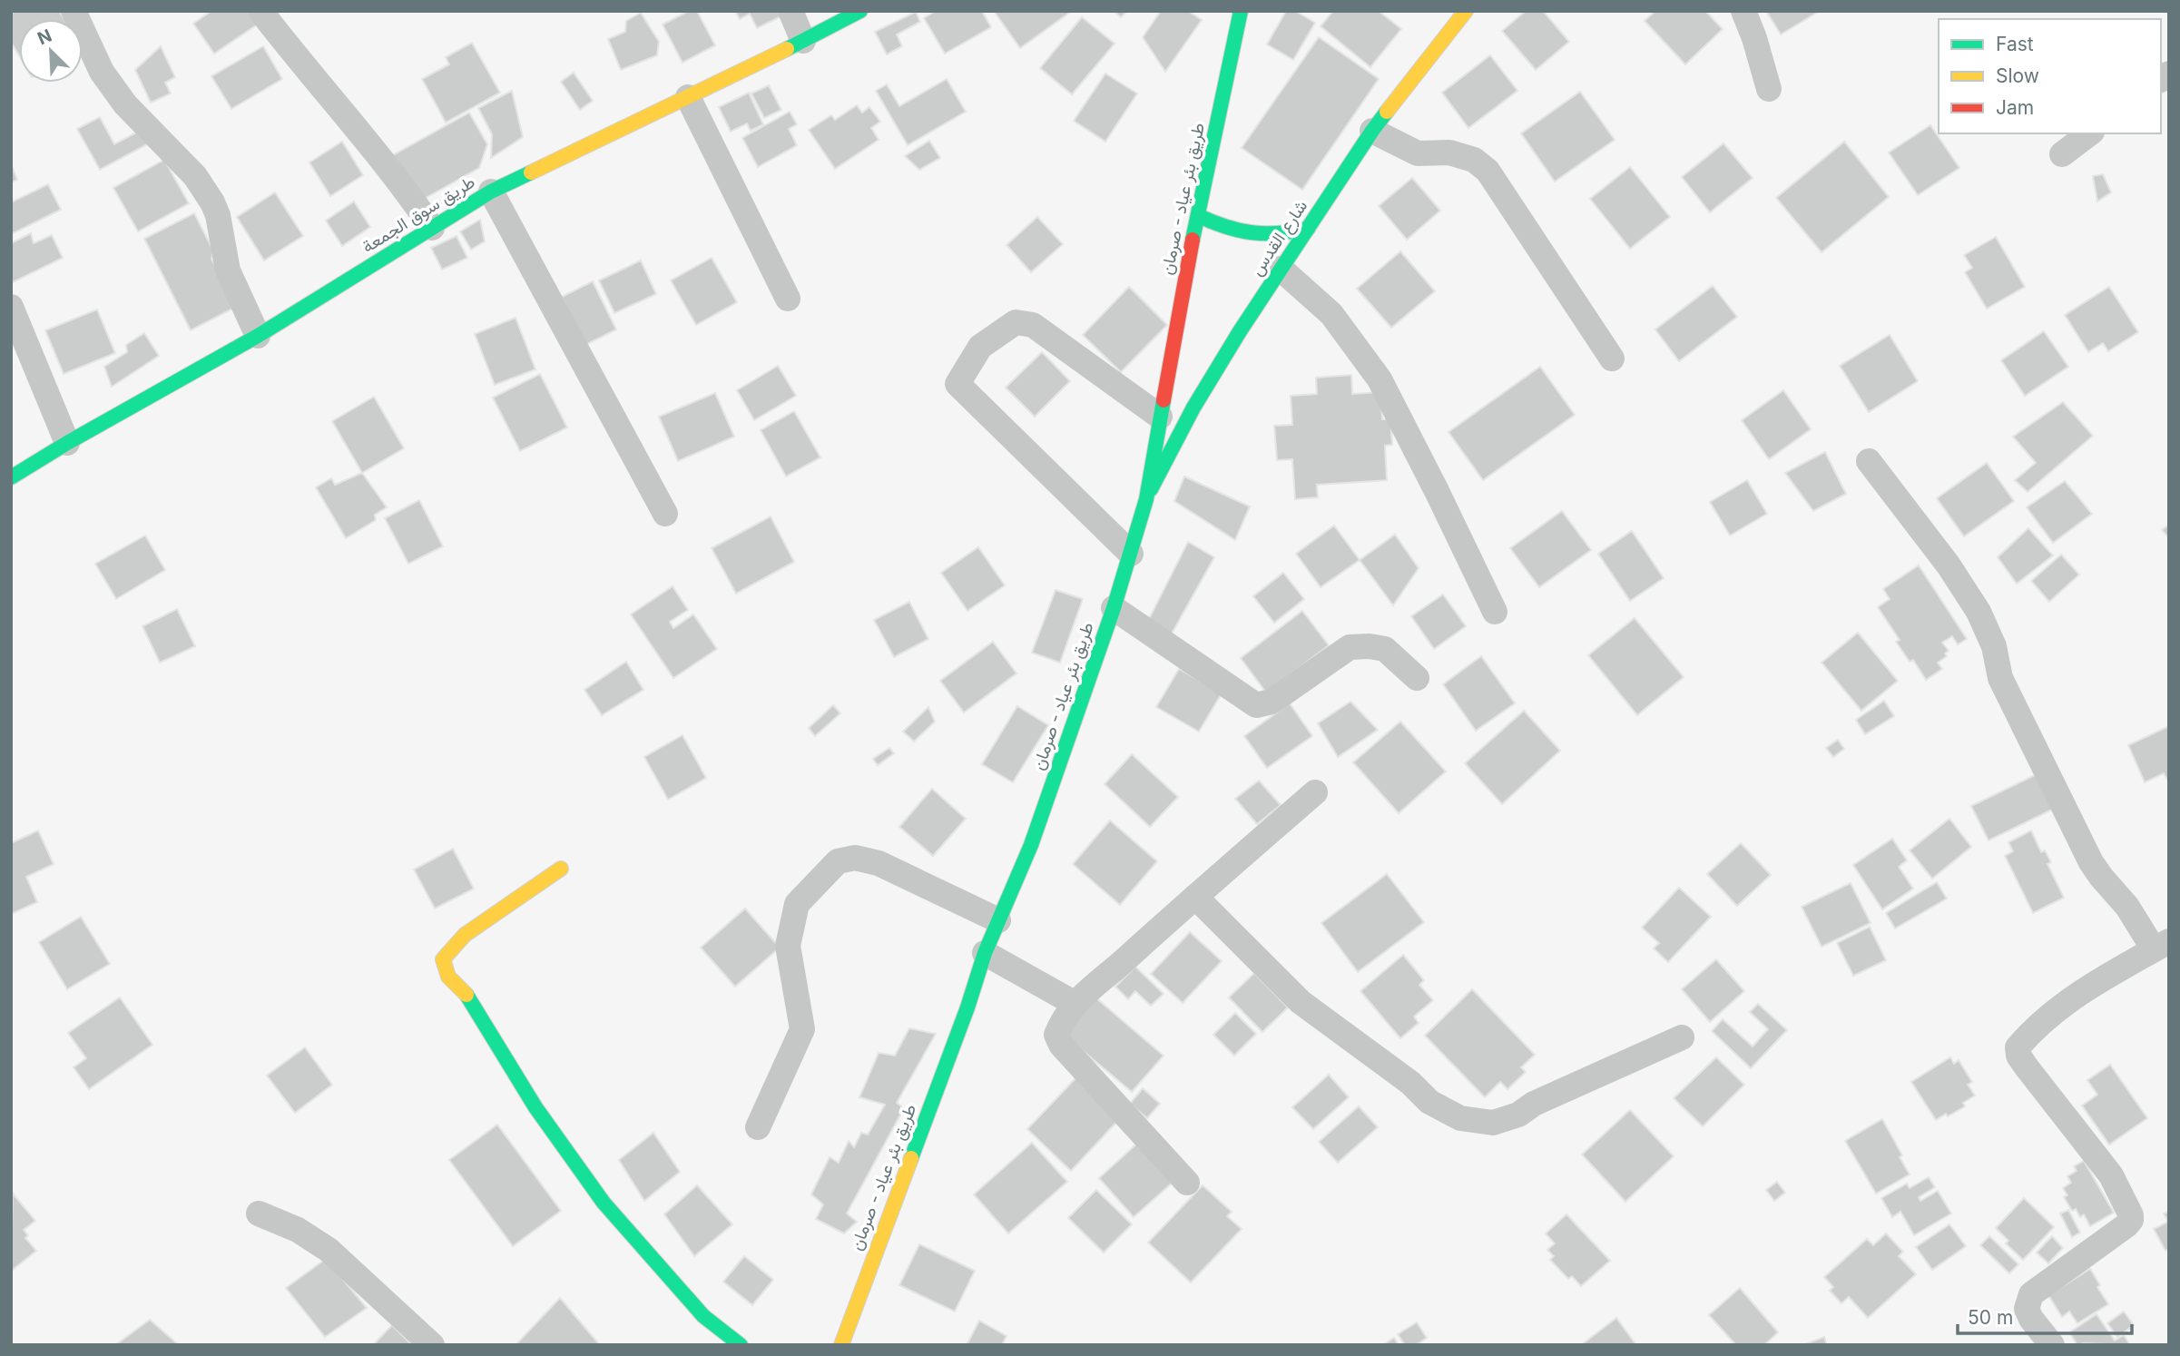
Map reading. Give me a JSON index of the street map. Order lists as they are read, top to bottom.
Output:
{
  "streets": {
    "main road": ["طريق بئر عياد - صرمان", "طريق سوق الجمعة", "شارع القدس"]
  },
  "crossings": [
    ["طريق بئر عياد - صرمان", "شارع القدس"]
  ],
  "legend": ["Fast", "Slow", "Jam"],
  "scale_bar": "50 m",
  "north": "top left"
}
